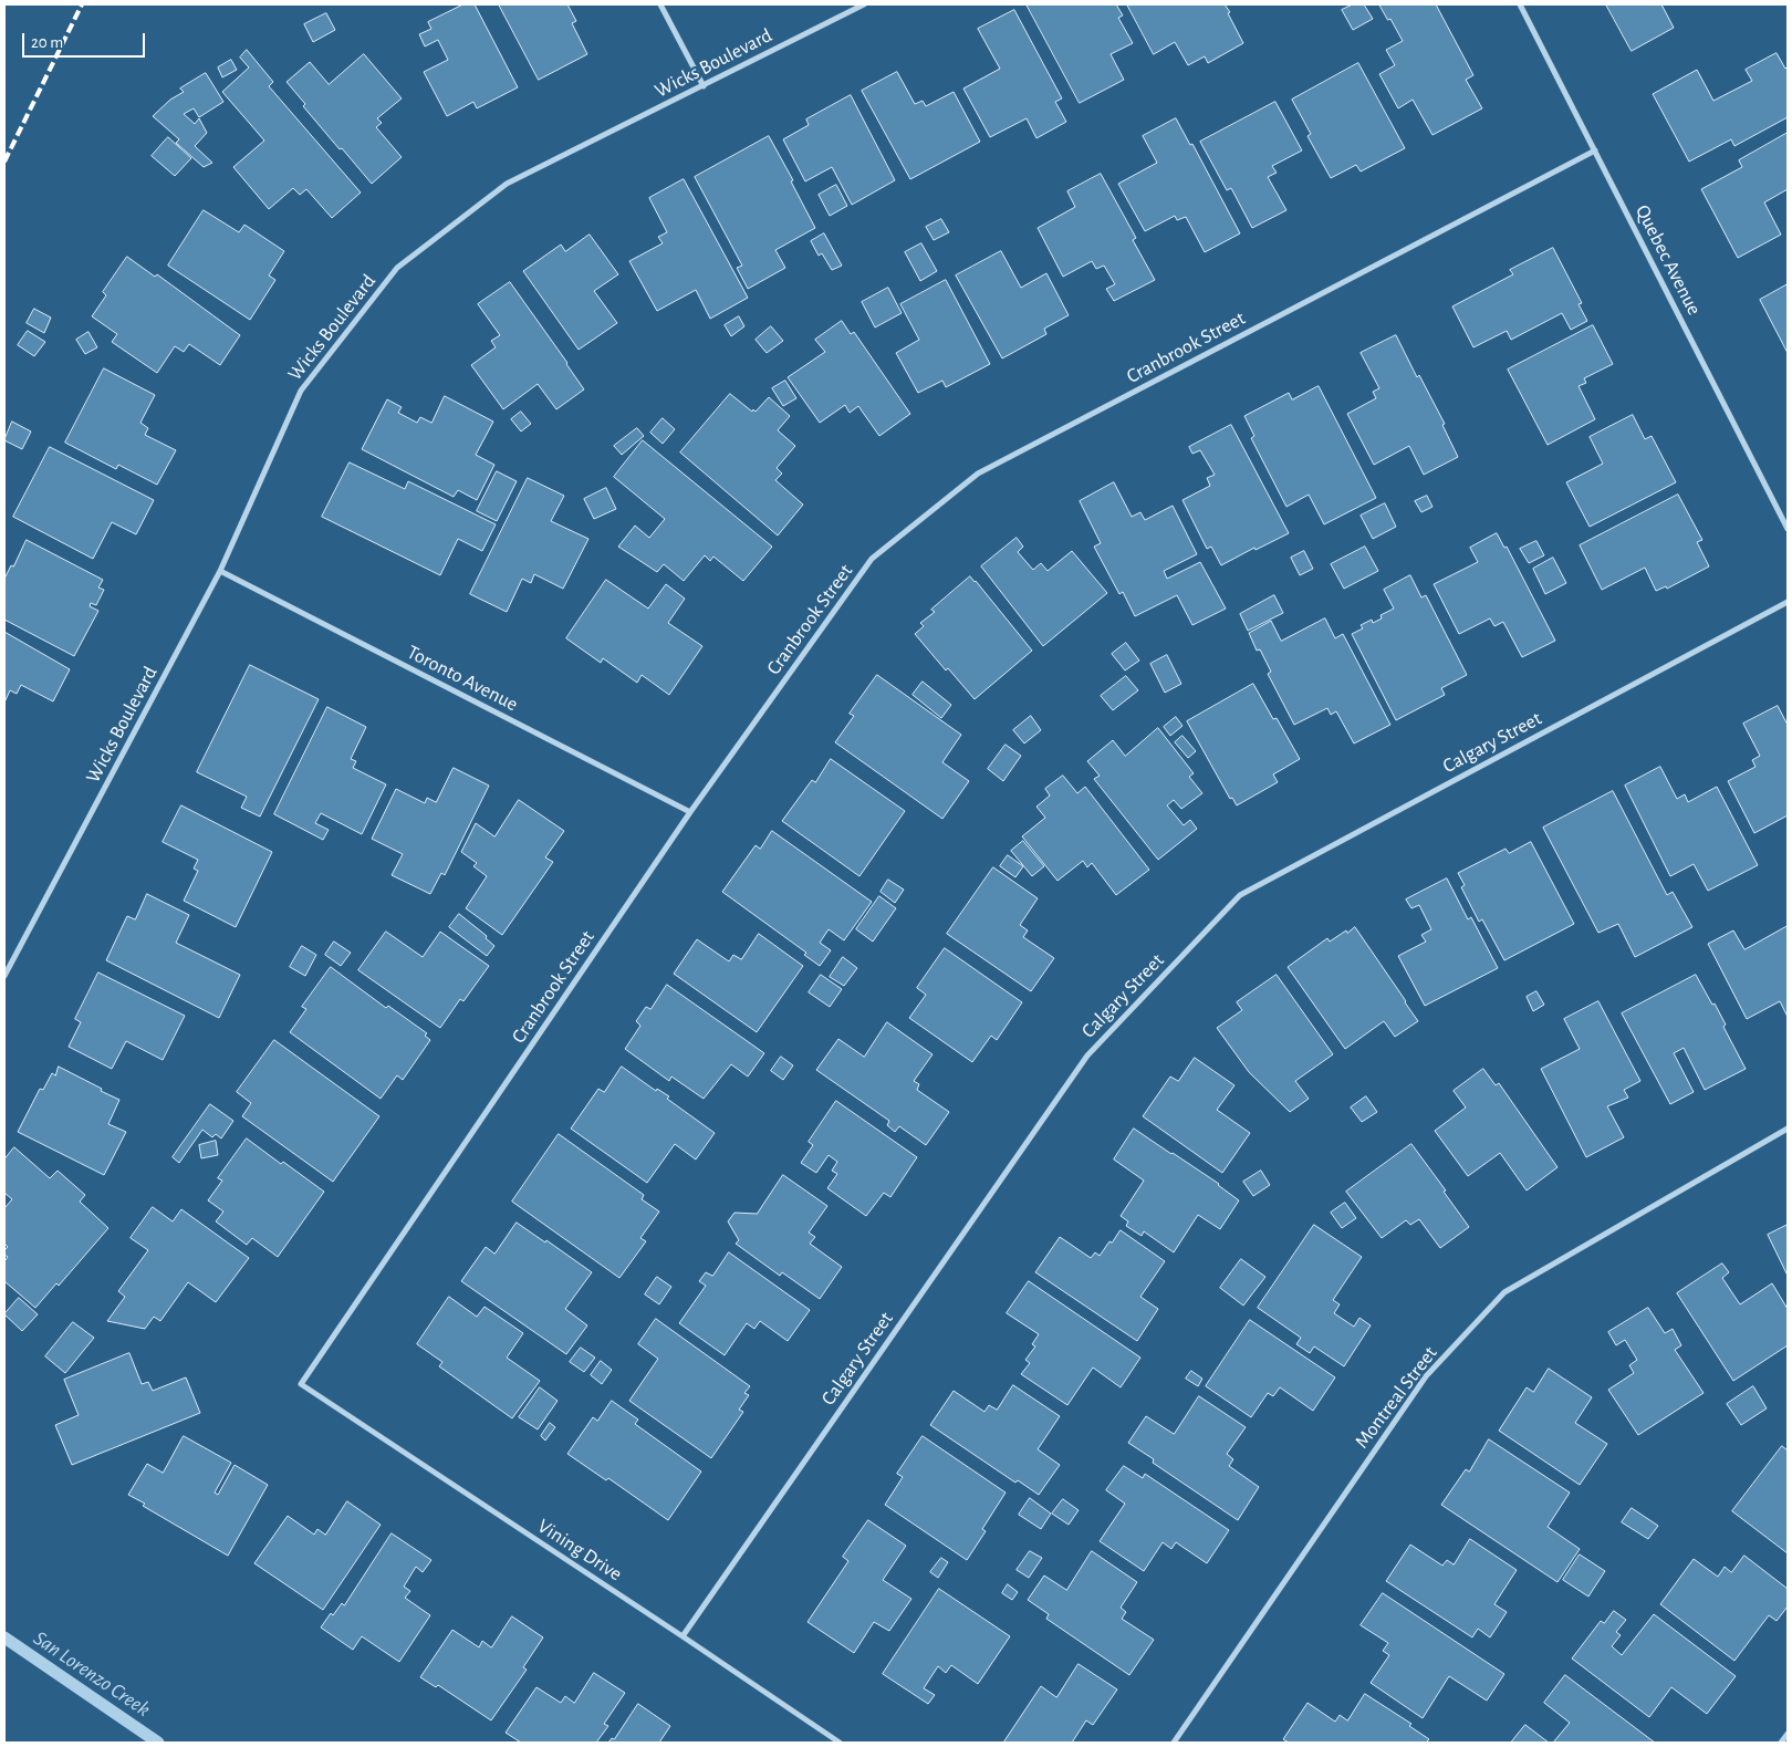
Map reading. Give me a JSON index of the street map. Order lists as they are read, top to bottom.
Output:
{
  "streets": {
    "street": [
      "Wicks Boulevard",
      "Quebec Avenue",
      "Cranbrook Street",
      "Toronto Avenue",
      "Calgary Street",
      "Montreal Street",
      "Vining Drive"
    ]
  },
  "crossings": [
    ["Wicks Boulevard", "Toronto Avenue"],
    ["Quebec Avenue", "Cranbrook Street"],
    ["Cranbrook Street", "Toronto Avenue"],
    ["Cranbrook Street", "Vining Drive"],
    ["Calgary Street", "Vining Drive"]
  ],
  "water": ["San Lorenzo Creek"],
  "scale_bar": "20 m"
}
